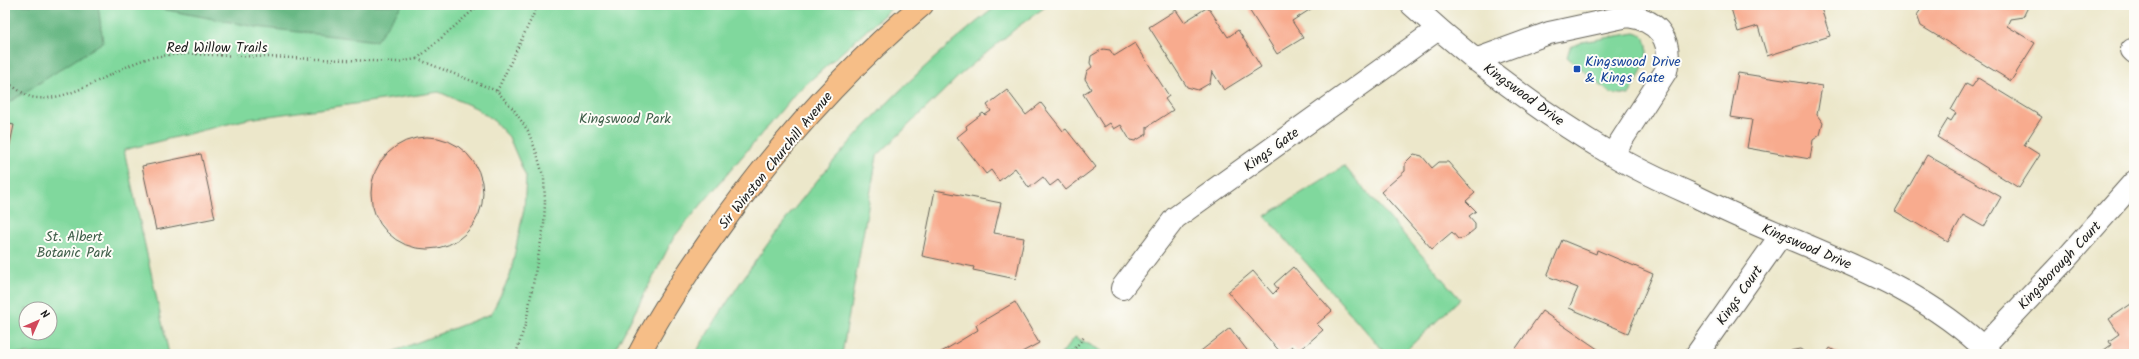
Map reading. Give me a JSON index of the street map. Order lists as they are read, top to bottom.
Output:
{
  "streets": {
    "main road": ["Sir Winston Churchill Avenue"],
    "street": [
      "Kingswood Drive",
      "Kings Gate",
      "Kingsborough Court",
      "Kings Court"
    ],
    "path": ["Red Willow Trails"]
  },
  "crossings": [
    ["Kingswood Drive", "Kings Gate"],
    ["Kingswood Drive", "Kingsborough Court"],
    ["Kingswood Drive", "Kings Court"]
  ],
  "parks": ["Kingswood Park", "St. Albert Botanic Park"],
  "places": {
    "transit": ["Kingswood Drive & Kings Gate"]
  },
  "north": "top right"
}
